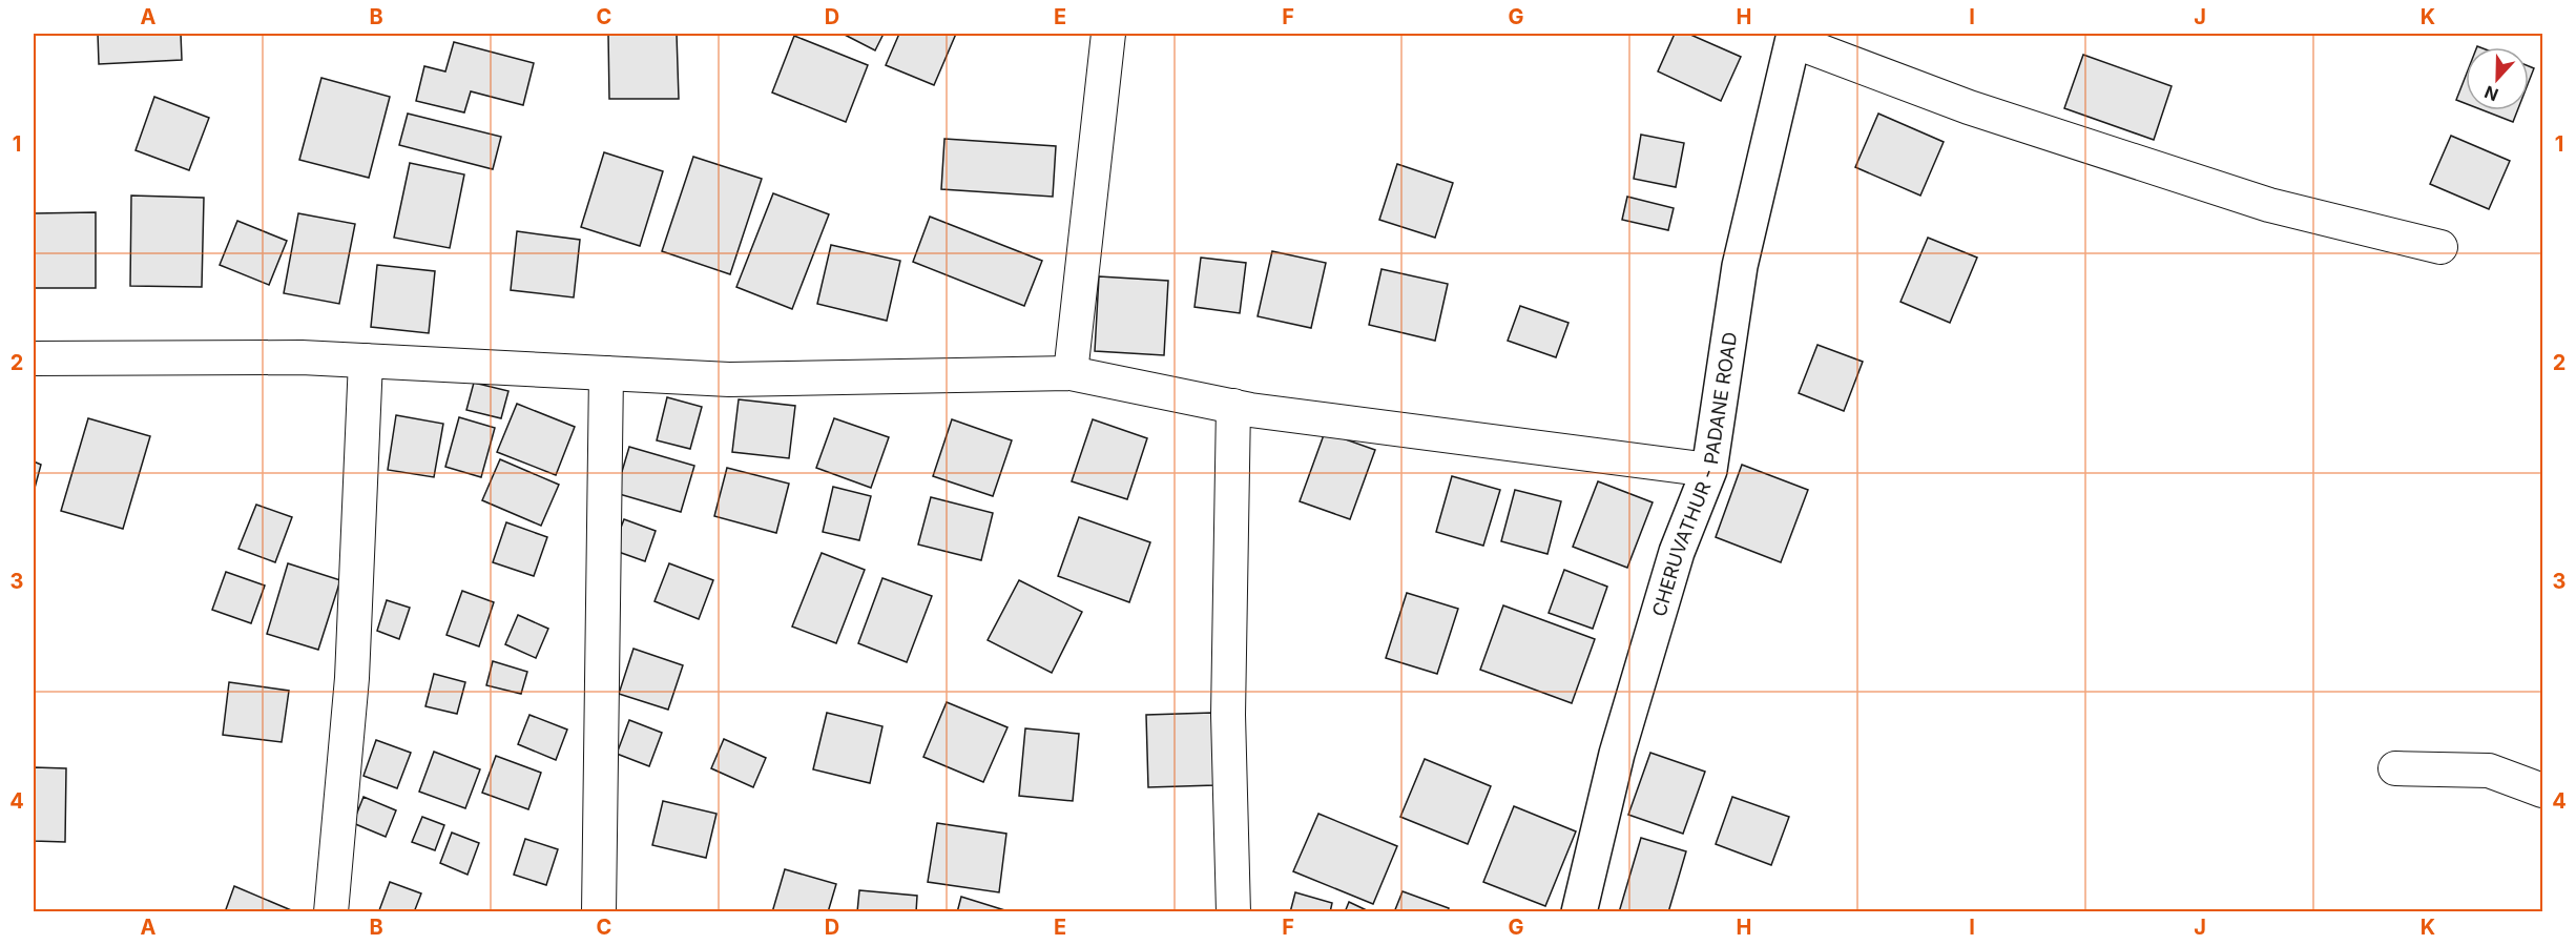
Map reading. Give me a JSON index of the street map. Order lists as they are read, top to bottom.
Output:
{
  "streets": {
    "main road": ["CHERUVATHUR - PADANE ROAD"]
  },
  "north": "bottom",
  "grid": {
    "columns": [
      "A",
      "B",
      "C",
      "D",
      "E",
      "F",
      "G",
      "H",
      "I",
      "J",
      "K"
    ],
    "rows": [
      "1",
      "2",
      "3",
      "4"
    ]
  }
}
